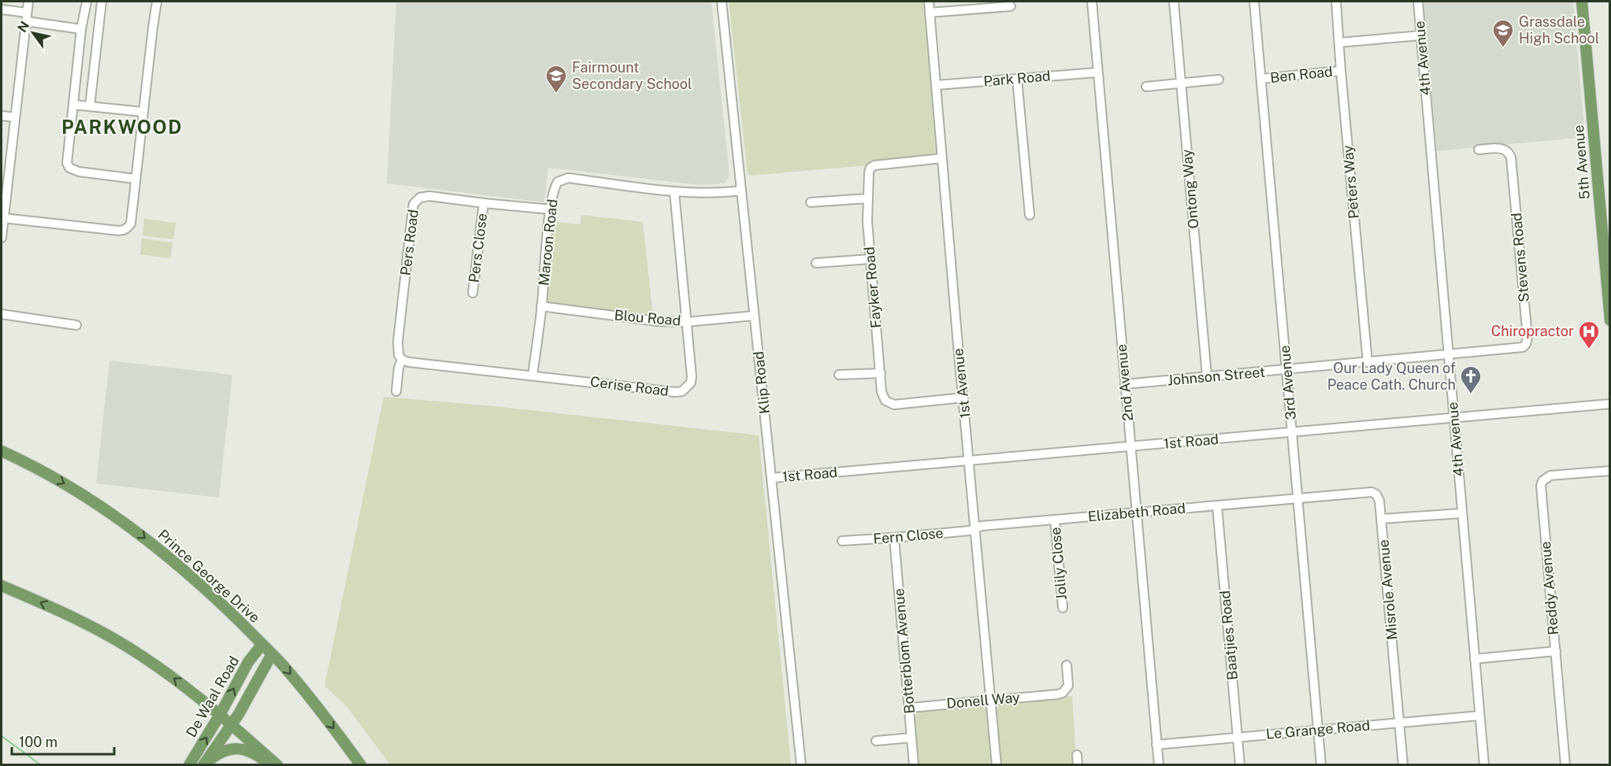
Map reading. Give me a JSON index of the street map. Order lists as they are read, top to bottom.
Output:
{
  "streets": {
    "main road": ["5th Avenue", "Prince George Drive", "De Waal Road"],
    "street": [
      "4th Avenue",
      "Ben Road",
      "Park Road",
      "Peters Way",
      "Ontong Way",
      "Pers Road",
      "Maroon Road",
      "Pers Close",
      "Stevens Road",
      "Fayker Road",
      "Blou Road",
      "Johnson Street",
      "Klip Road",
      "2nd Avenue",
      "3rd Avenue",
      "1st Avenue",
      "Cerise Road",
      "1st Road",
      "Elizabeth Road",
      "Fern Close",
      "Jolily Close",
      "Reddy Avenue",
      "Misrole Avenue",
      "Baatjies Road",
      "Botterblom Avenue",
      "Donell Way",
      "Le Grange Road"
    ]
  },
  "crossings": [
    ["4th Avenue", "Stevens Road"],
    ["4th Avenue", "Johnson Street"],
    ["4th Avenue", "1st Road"],
    ["4th Avenue", "Le Grange Road"],
    ["Ben Road", "Peters Way"],
    ["Ben Road", "3rd Avenue"],
    ["Park Road", "2nd Avenue"],
    ["Park Road", "1st Avenue"],
    ["Peters Way", "Johnson Street"],
    ["Ontong Way", "Johnson Street"],
    ["Pers Road", "Maroon Road"],
    ["Pers Road", "Pers Close"],
    ["Pers Road", "Cerise Road"],
    ["Maroon Road", "Blou Road"],
    ["Maroon Road", "Klip Road"],
    ["Maroon Road", "Cerise Road"],
    ["Stevens Road", "Johnson Street"],
    ["Fayker Road", "1st Avenue"],
    ["Blou Road", "Klip Road"],
    ["Blou Road", "Cerise Road"],
    ["Johnson Street", "2nd Avenue"],
    ["Johnson Street", "3rd Avenue"],
    ["Klip Road", "1st Road"],
    ["2nd Avenue", "1st Road"],
    ["2nd Avenue", "Elizabeth Road"],
    ["2nd Avenue", "Le Grange Road"],
    ["3rd Avenue", "1st Road"],
    ["3rd Avenue", "Elizabeth Road"],
    ["3rd Avenue", "Misrole Avenue"],
    ["3rd Avenue", "Le Grange Road"],
    ["1st Avenue", "1st Road"],
    ["1st Avenue", "Elizabeth Road"],
    ["1st Avenue", "Fern Close"],
    ["1st Avenue", "Donell Way"],
    ["Elizabeth Road", "Fern Close"],
    ["Elizabeth Road", "Jolily Close"],
    ["Elizabeth Road", "Misrole Avenue"],
    ["Elizabeth Road", "Baatjies Road"],
    ["Fern Close", "Botterblom Avenue"],
    ["Prince George Drive", "De Waal Road"],
    ["Misrole Avenue", "Le Grange Road"],
    ["Baatjies Road", "Le Grange Road"],
    ["Botterblom Avenue", "Donell Way"]
  ],
  "districts": ["PARKWOOD"],
  "places": {
    "school or university": ["Grassdale High School", "Fairmount Secondary School"],
    "hospital": ["Chiropractor"],
    "church": ["Our Lady Queen of Peace Cath. Church"]
  },
  "scale_bar": "100 m",
  "north": "top left"
}
